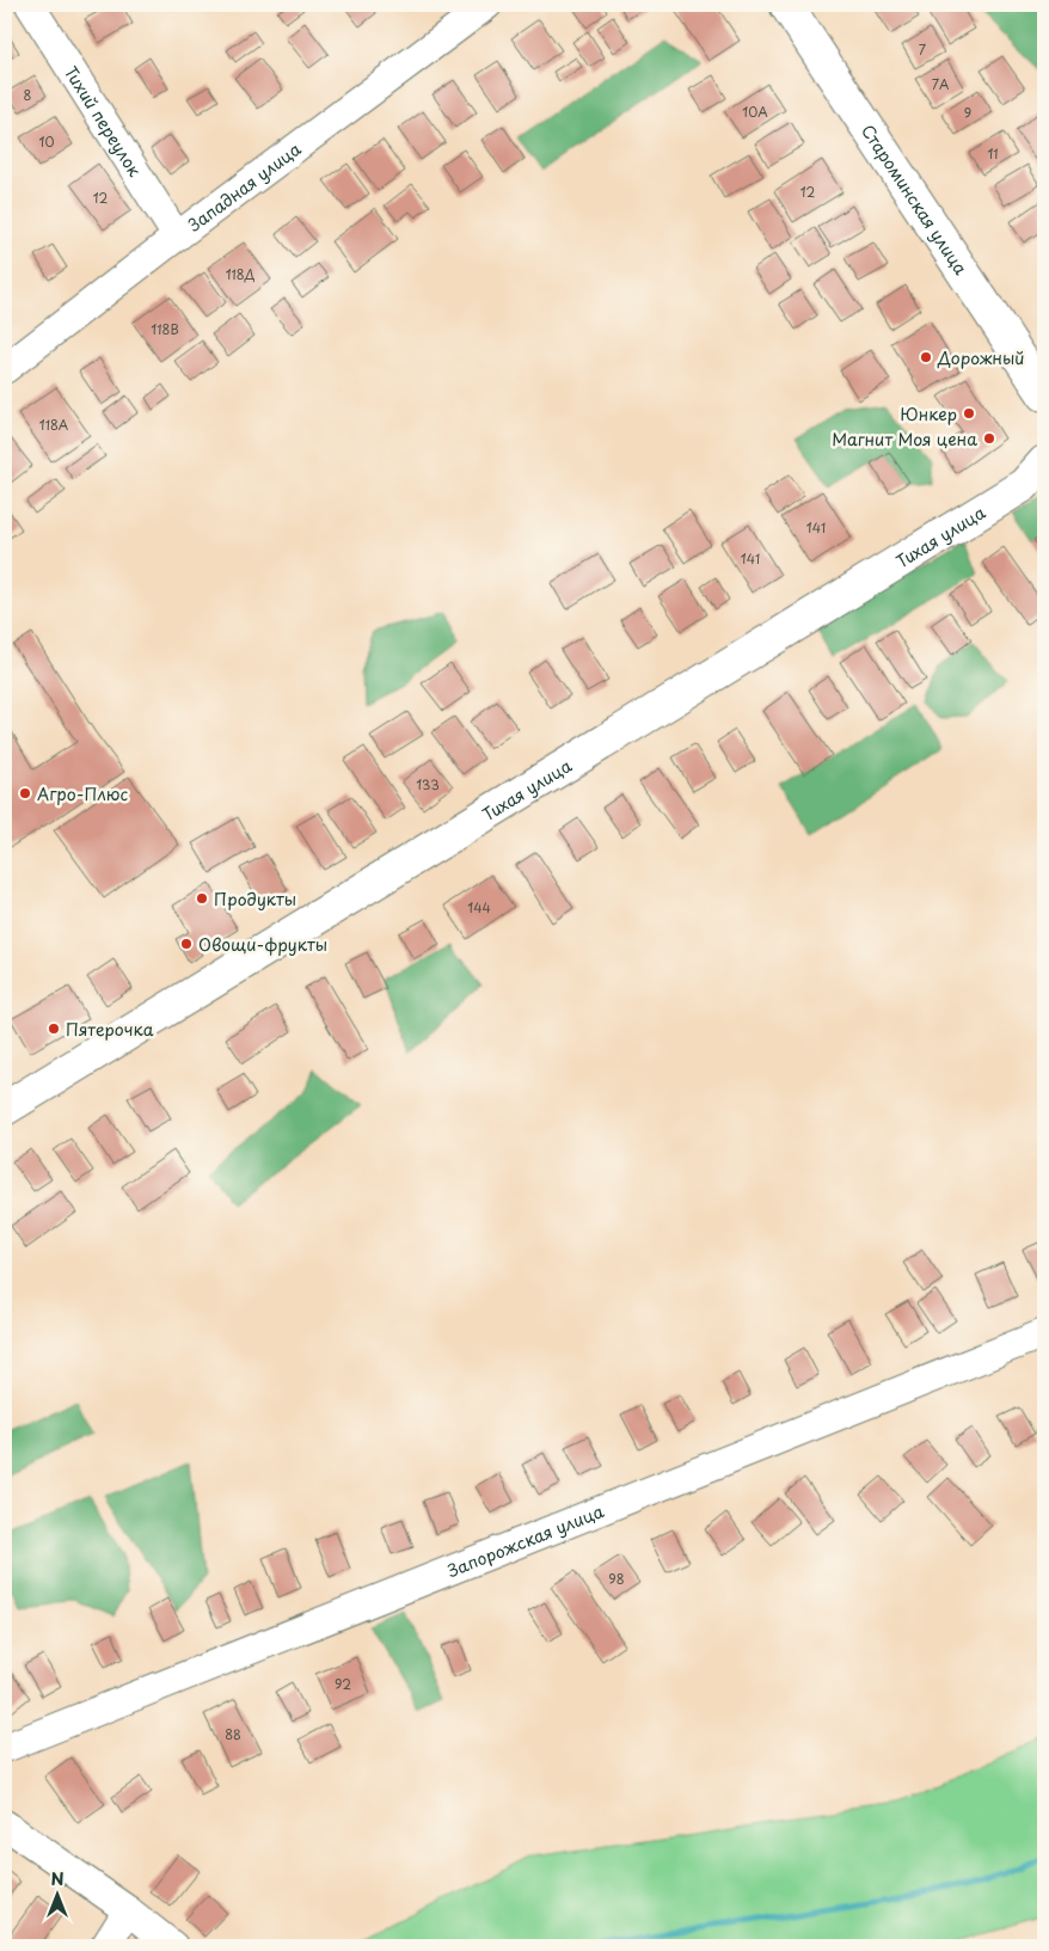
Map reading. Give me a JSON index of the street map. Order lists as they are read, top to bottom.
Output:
{
  "streets": {
    "main road": ["Староминская улица", "Тихая улица"],
    "street": ["Тихий переулок", "Западная улица", "Запорожская улица"]
  },
  "crossings": [
    ["Тихий переулок", "Западная улица"]
  ],
  "places": [
    "Дорожный",
    "Юнкер",
    "Магнит Моя цена",
    "Агро-Плюс",
    "Продукты",
    "Овощи-фрукты",
    "Пятерочка"
  ],
  "house_numbers": [
    "7",
    "7А",
    "8",
    "10А",
    "9",
    "10",
    "11",
    "12",
    "12",
    "118Д",
    "118В",
    "118А",
    "141",
    "141",
    "133",
    "144",
    "98",
    "92",
    "88"
  ],
  "north": "top"
}
